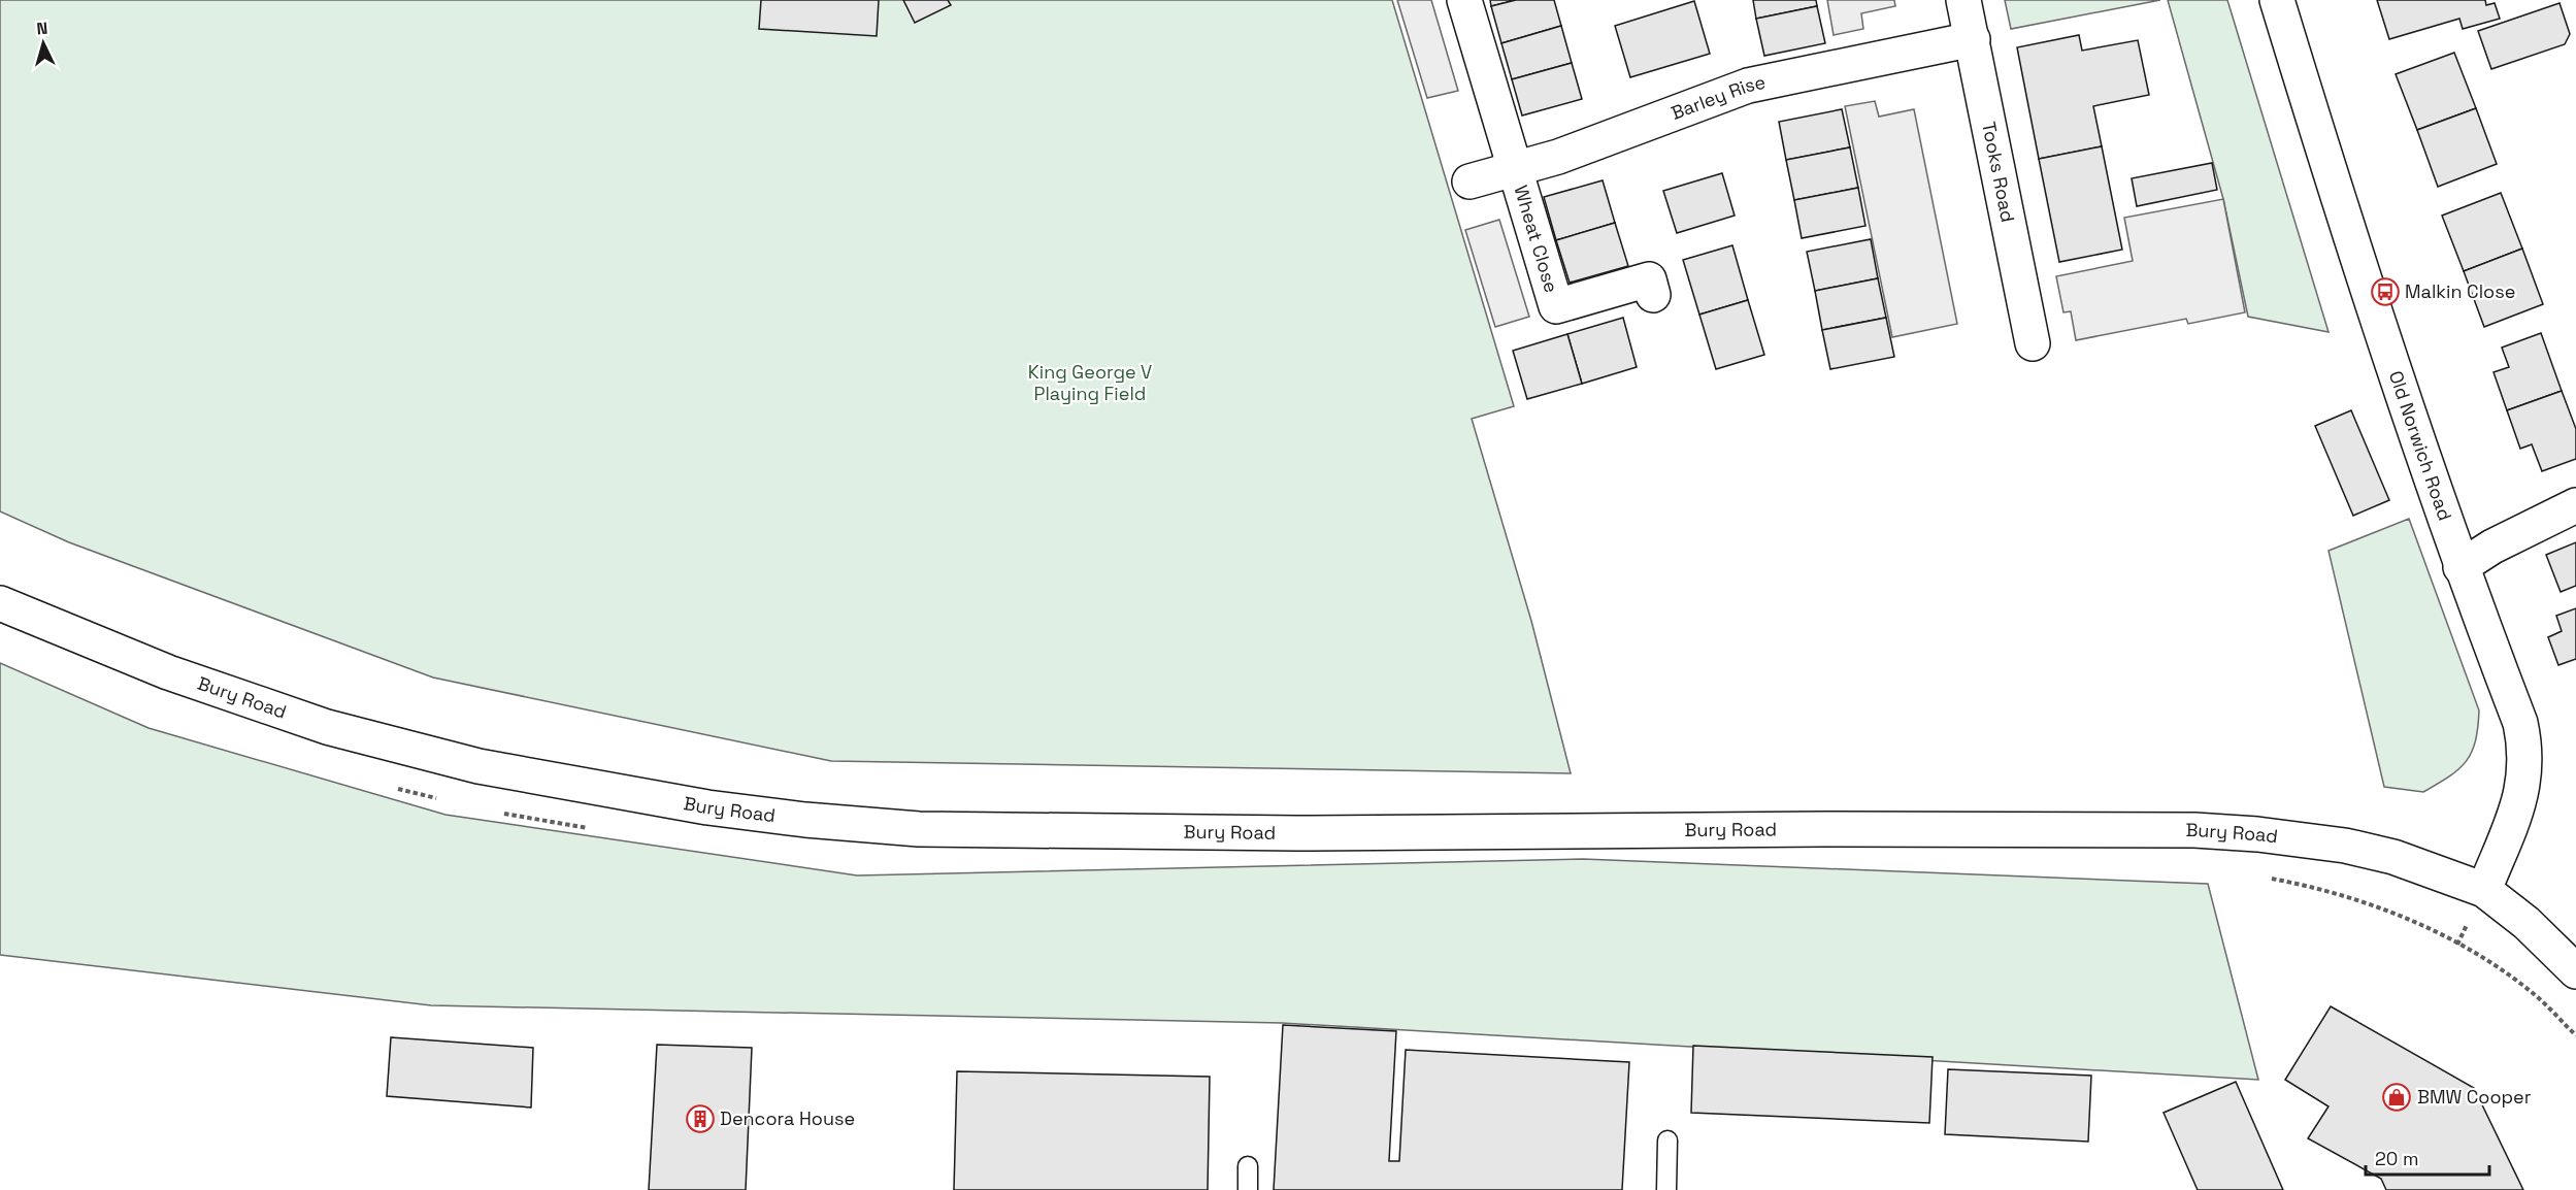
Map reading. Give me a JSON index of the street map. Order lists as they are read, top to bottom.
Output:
{
  "streets": {
    "main road": [
      "Barley Rise",
      "Tooks Road",
      "Wheat Close",
      "Old Norwich Road",
      "Bury Road"
    ]
  },
  "crossings": [
    ["Barley Rise", "Tooks Road"],
    ["Barley Rise", "Wheat Close"],
    ["Old Norwich Road", "Bury Road"]
  ],
  "parks": ["King George V Playing Field"],
  "places": {
    "bus stop": ["Malkin Close"],
    "shop": ["BMW Cooper"],
    "building": ["Dencora House"]
  },
  "scale_bar": "20 m",
  "north": "top"
}
